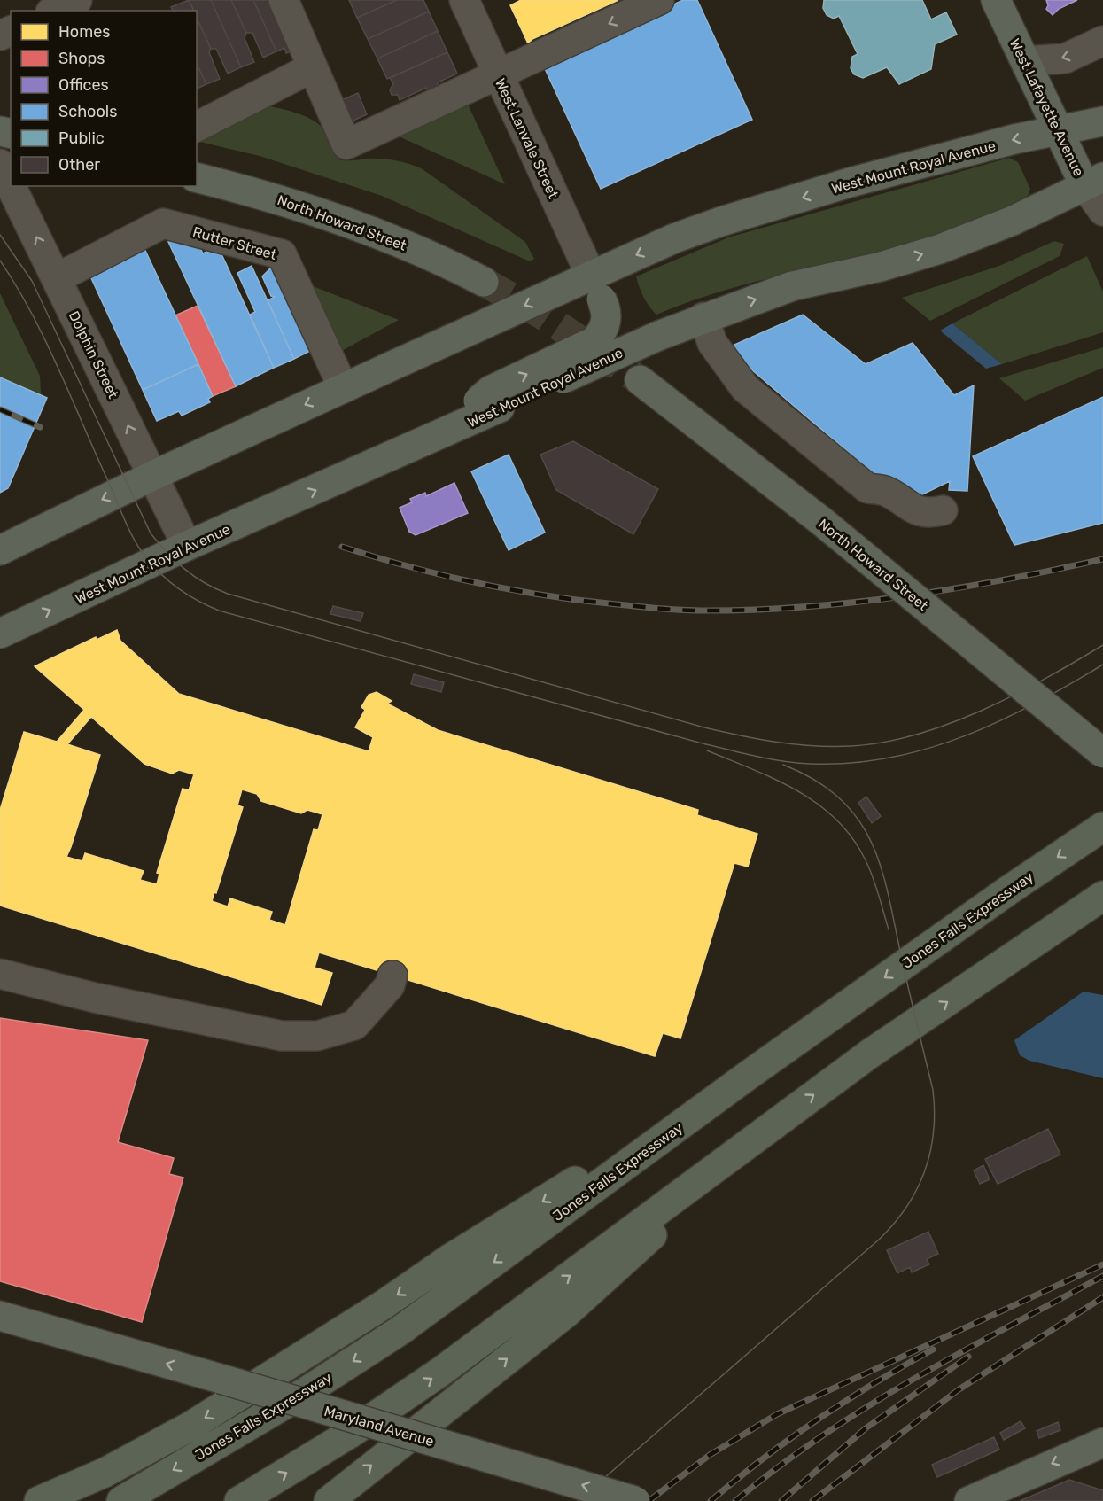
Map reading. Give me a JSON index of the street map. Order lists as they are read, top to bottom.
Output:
{
  "streets": {
    "highway": ["Jones Falls Expressway"],
    "main road": [
      "West Lafayette Avenue",
      "West Mount Royal Avenue",
      "North Howard Street",
      "Maryland Avenue"
    ],
    "street": ["West Lanvale Street", "Rutter Street", "Dolphin Street"]
  },
  "crossings": [
    ["West Lafayette Avenue", "West Mount Royal Avenue"],
    ["West Lanvale Street", "West Mount Royal Avenue"],
    ["West Mount Royal Avenue", "Rutter Street"],
    ["West Mount Royal Avenue", "Dolphin Street"],
    ["Rutter Street", "Dolphin Street"]
  ],
  "one_way": ["Dolphin Street", "Maryland Avenue"],
  "legend": [
    "Homes",
    "Shops",
    "Offices",
    "Schools",
    "Public",
    "Other"
  ]
}
